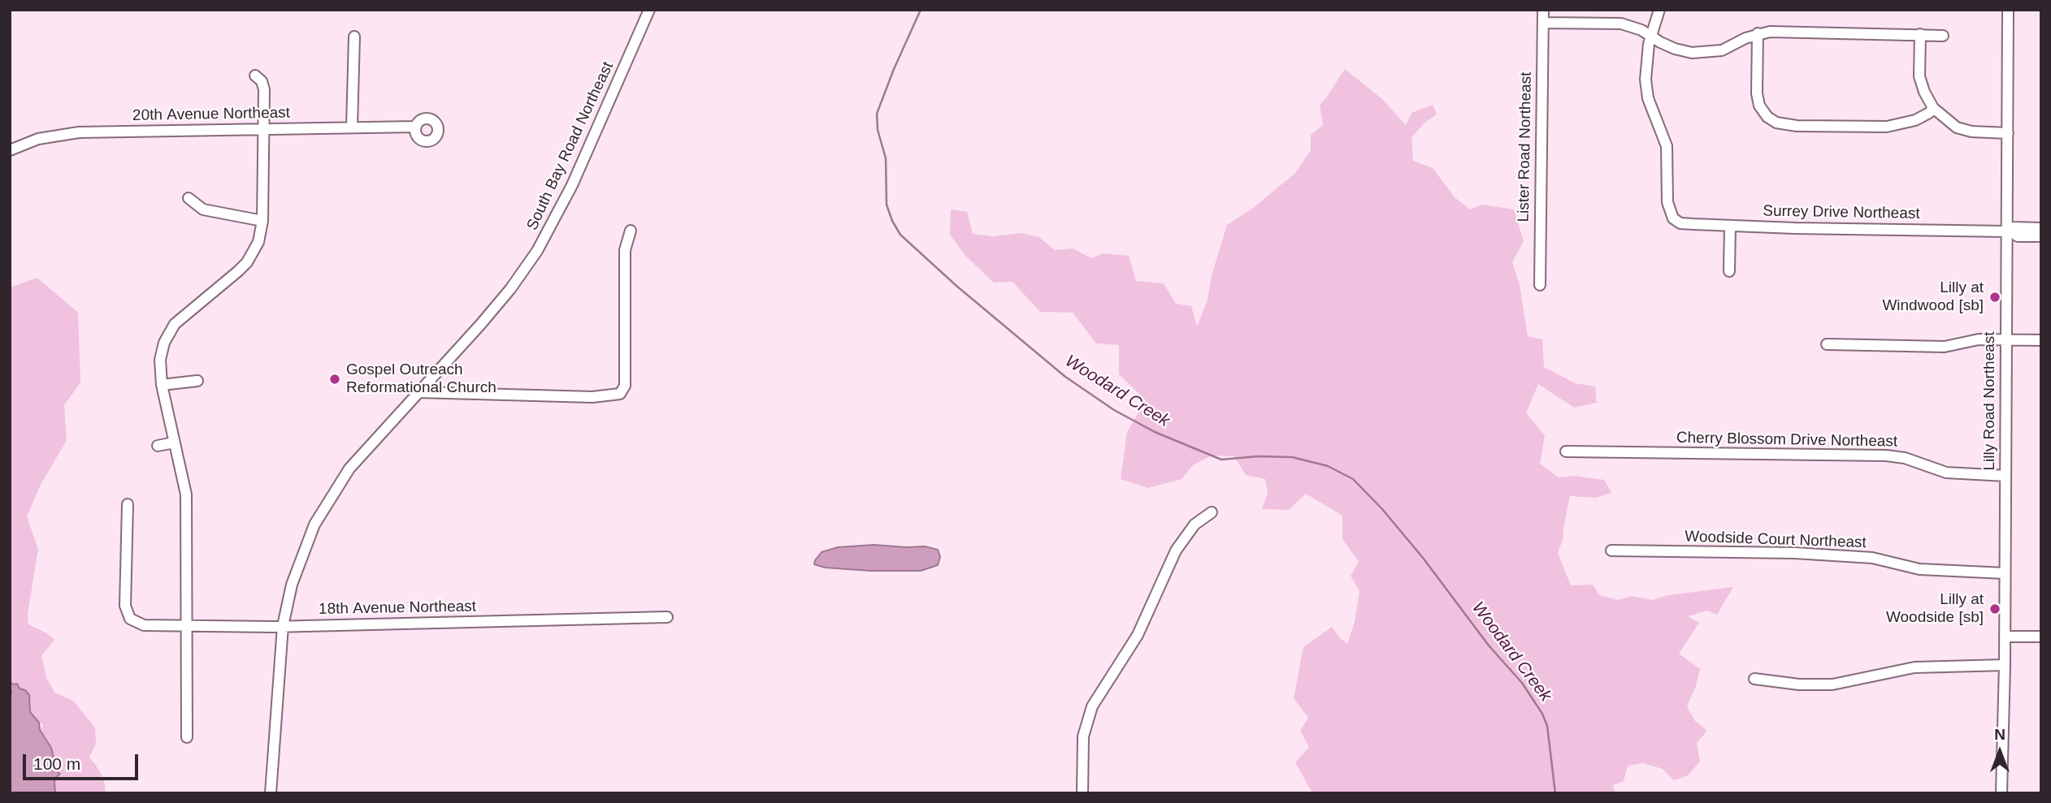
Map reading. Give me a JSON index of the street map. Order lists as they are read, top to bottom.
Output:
{
  "streets": {
    "street": [
      "20th Avenue Northeast",
      "South Bay Road Northeast",
      "Lister Road Northeast",
      "Surrey Drive Northeast",
      "Lilly Road Northeast",
      "Cherry Blossom Drive Northeast",
      "Woodside Court Northeast",
      "18th Avenue Northeast"
    ]
  },
  "crossings": [
    ["South Bay Road Northeast", "18th Avenue Northeast"],
    ["Surrey Drive Northeast", "Lilly Road Northeast"],
    ["Lilly Road Northeast", "Cherry Blossom Drive Northeast"],
    ["Lilly Road Northeast", "Woodside Court Northeast"]
  ],
  "water": ["Woodard Creek"],
  "places": ["Lilly at Windwood [sb]", "Gospel Outreach Reformational Church", "Lilly at Woodside [sb]"],
  "scale_bar": "100 m",
  "north": "top"
}
